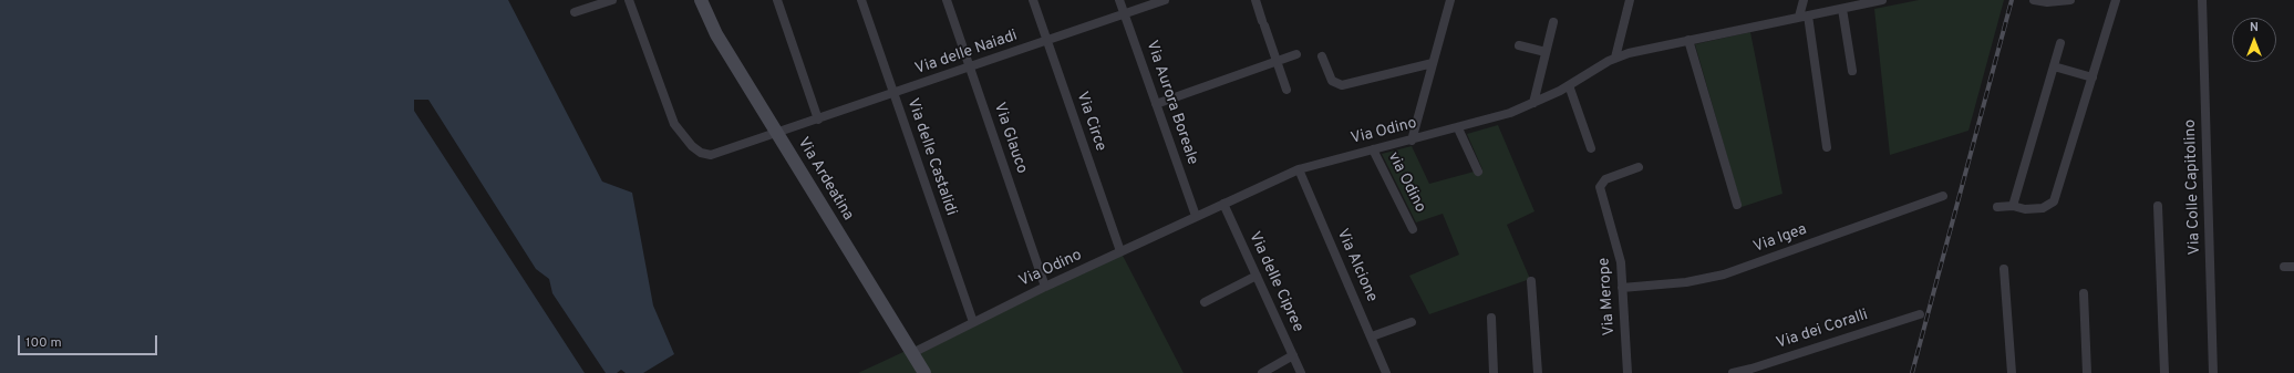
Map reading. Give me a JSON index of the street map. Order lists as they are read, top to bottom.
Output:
{
  "streets": {
    "main road": ["Via Ardeatina"],
    "street": [
      "Via delle Naiadi",
      "Via Aurora Boreale",
      "Via Circe",
      "Via Odino",
      "Via Glauco",
      "Via delle Castalidi",
      "via Odino",
      "Via Colle Capitolino",
      "Via Igea",
      "Via Alcione",
      "Via delle Cipree",
      "Via Merope",
      "Via dei Coralli"
    ]
  },
  "crossings": [
    ["Via delle Naiadi", "Via Aurora Boreale"],
    ["Via delle Naiadi", "Via Circe"],
    ["Via delle Naiadi", "Via Glauco"],
    ["Via delle Naiadi", "Via delle Castalidi"],
    ["Via delle Naiadi", "Via Ardeatina"],
    ["Via Aurora Boreale", "Via Odino"],
    ["Via Circe", "Via Odino"],
    ["Via Odino", "Via Glauco"],
    ["Via Odino", "Via delle Castalidi"],
    ["Via Odino", "Via Ardeatina"],
    ["Via Odino", "via Odino"],
    ["Via Odino", "Via Alcione"],
    ["Via Odino", "Via delle Cipree"],
    ["Via Igea", "Via Merope"]
  ],
  "scale_bar": "100 m",
  "north": "top"
}
